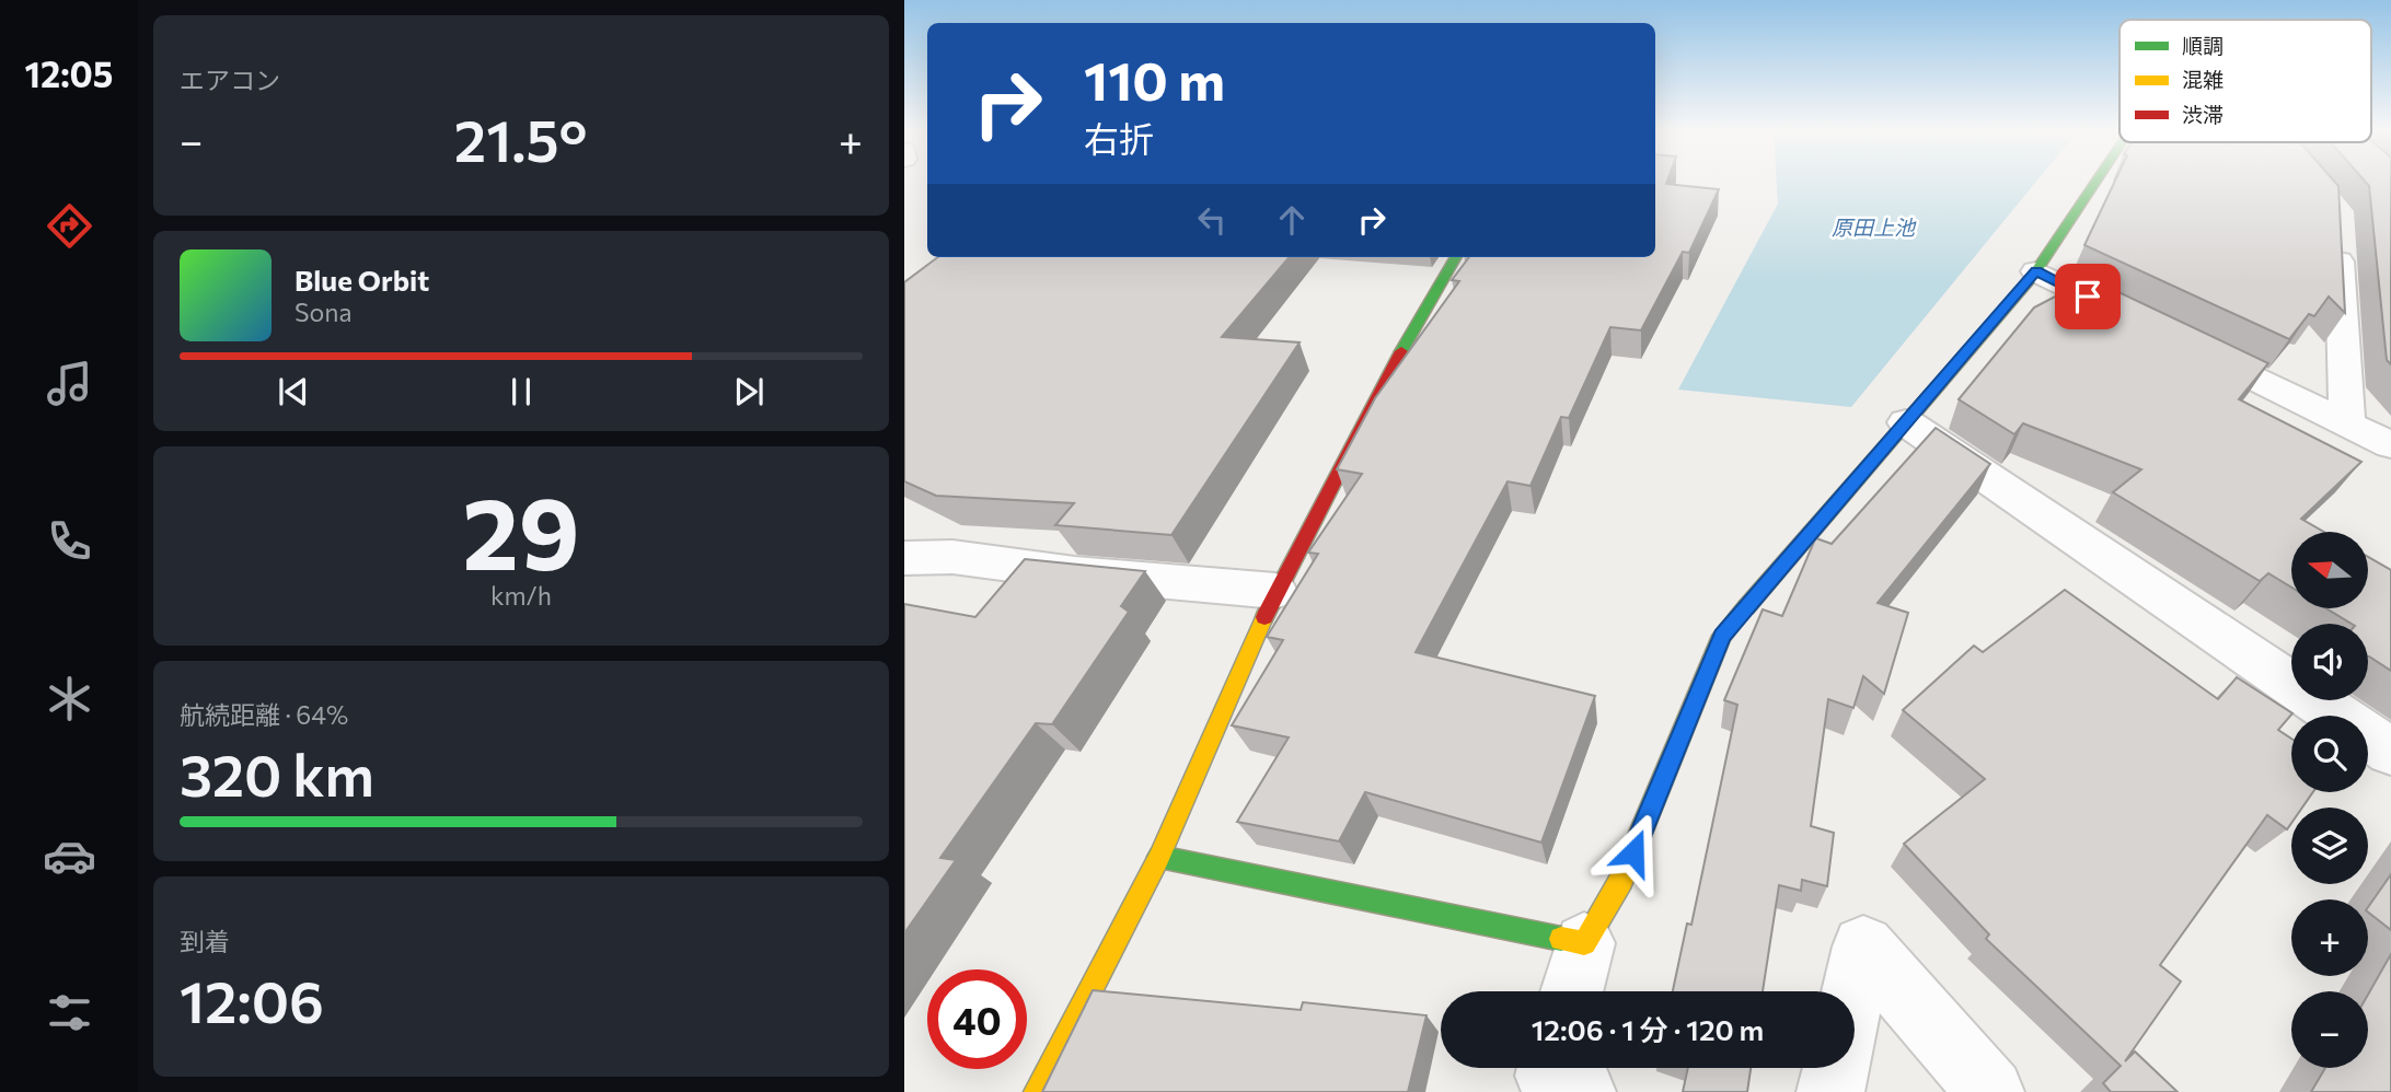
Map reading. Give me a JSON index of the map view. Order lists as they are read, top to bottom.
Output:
{
  "water": ["原田上池"],
  "legend": ["順調", "混雑", "渋滞"],
  "north": "left",
  "page": {
    "tabs": "12:05",
    "tile": [
      "エアコン",
      ["29", "km/h"],
      ["航続距離 · 64%", "320 km"],
      ["到着", "12:06"]
    ],
    "turn": ["110 m", "右折"],
    "heat": ["−", "21.5°", "+"],
    "song": ["Blue Orbit", "Sona"],
    "map_buttons": ["+", "−"],
    "limit": "40",
    "trip": "12:06 · 1 分 · 120 m"
  }
}
